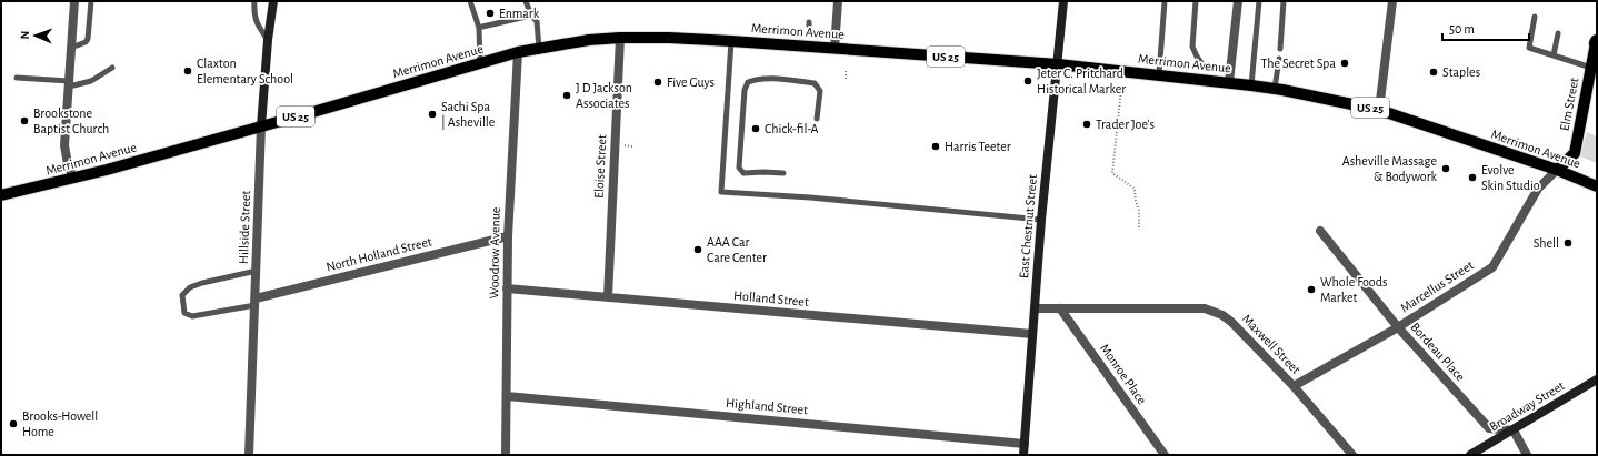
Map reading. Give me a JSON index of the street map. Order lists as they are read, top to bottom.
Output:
{
  "streets": {
    "main road": ["Merrimon Avenue", "US 25", "Elm Street"],
    "street": [
      "Eloise Street",
      "East Chestnut Street",
      "Hillside Street",
      "Woodrow Avenue",
      "North Holland Street",
      "Marcellus Street",
      "Holland Street",
      "Maxwell Street",
      "Bordeau Place",
      "Monroe Place",
      "Highland Street",
      "Broadway Street"
    ]
  },
  "crossings": [
    ["Merrimon Avenue", "Elm Street"],
    ["Merrimon Avenue", "Eloise Street"],
    ["Merrimon Avenue", "East Chestnut Street"],
    ["Merrimon Avenue", "Hillside Street"],
    ["Merrimon Avenue", "Woodrow Avenue"],
    ["Merrimon Avenue", "Marcellus Street"],
    ["Elm Street", "Marcellus Street"],
    ["Eloise Street", "Holland Street"],
    ["East Chestnut Street", "Holland Street"],
    ["East Chestnut Street", "Maxwell Street"],
    ["East Chestnut Street", "Highland Street"],
    ["Hillside Street", "North Holland Street"],
    ["Woodrow Avenue", "North Holland Street"],
    ["Woodrow Avenue", "Holland Street"],
    ["Woodrow Avenue", "Highland Street"],
    ["Marcellus Street", "Maxwell Street"],
    ["Marcellus Street", "Bordeau Place"],
    ["Maxwell Street", "Monroe Place"],
    ["Bordeau Place", "Broadway Street"]
  ],
  "places": [
    "Enmark",
    "The Secret Spa",
    "Claxton Elementary School",
    "Staples",
    "Jeter C. Pritchard Historical Marker",
    "Five Guys",
    "J D Jackson Associates",
    "Sachi Spa | Asheville",
    "Brookstone Baptist Church",
    "Trader Joe's",
    "Chick-fil-A",
    "Harris Teeter",
    "Asheville Massage & Bodywork",
    "Evolve Skin Studio",
    "Shell",
    "AAA Car Care Center",
    "Whole Foods Market",
    "Brooks-Howell Home"
  ],
  "scale_bar": "50 m",
  "north": "left"
}
